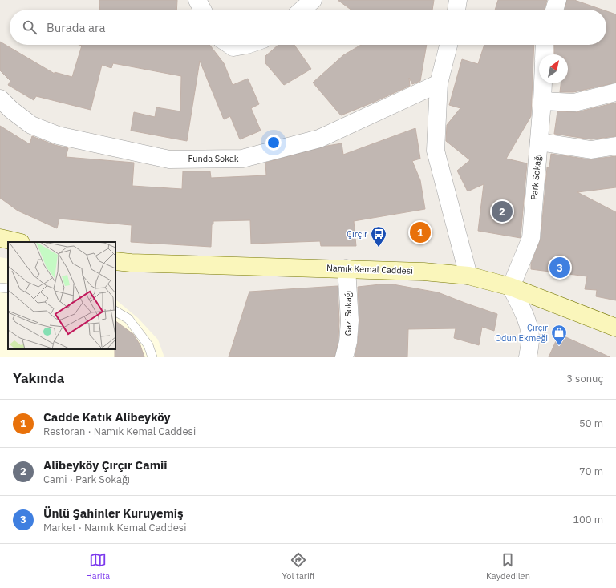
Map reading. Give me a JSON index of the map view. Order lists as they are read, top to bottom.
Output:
{
  "streets": {
    "main road": ["Namık Kemal Caddesi"],
    "street": ["Funda Sokak", "Park Sokağı", "Gazi Sokağı"]
  },
  "crossings": [
    ["Park Sokağı", "Namık Kemal Caddesi"],
    ["Namık Kemal Caddesi", "Gazi Sokağı"]
  ],
  "places": {
    "bus stop": ["Çırçır"],
    "shop": ["Çırçır Odun Ekmeği"]
  },
  "north": "top right",
  "page": {
    "search": "Burada ara",
    "pins": ["2", "1", "3"],
    "heading": ["Yakında", "3 sonuç"],
    "list": [
      {
        "mark": "1",
        "name": "Cadde Katık Alibeyköy",
        "note": "Restoran · Namık Kemal Caddesi",
        "value": "50 m"
      },
      {
        "mark": "2",
        "name": "Alibeyköy Çırçır Camii",
        "note": "Cami · Park Sokağı",
        "value": "70 m"
      },
      {
        "mark": "3",
        "name": "Ünlü Şahinler Kuruyemiş",
        "note": "Market · Namık Kemal Caddesi",
        "value": "100 m"
      }
    ],
    "nav": ["Harita", "Yol tarifi", "Kaydedilen"]
  }
}
